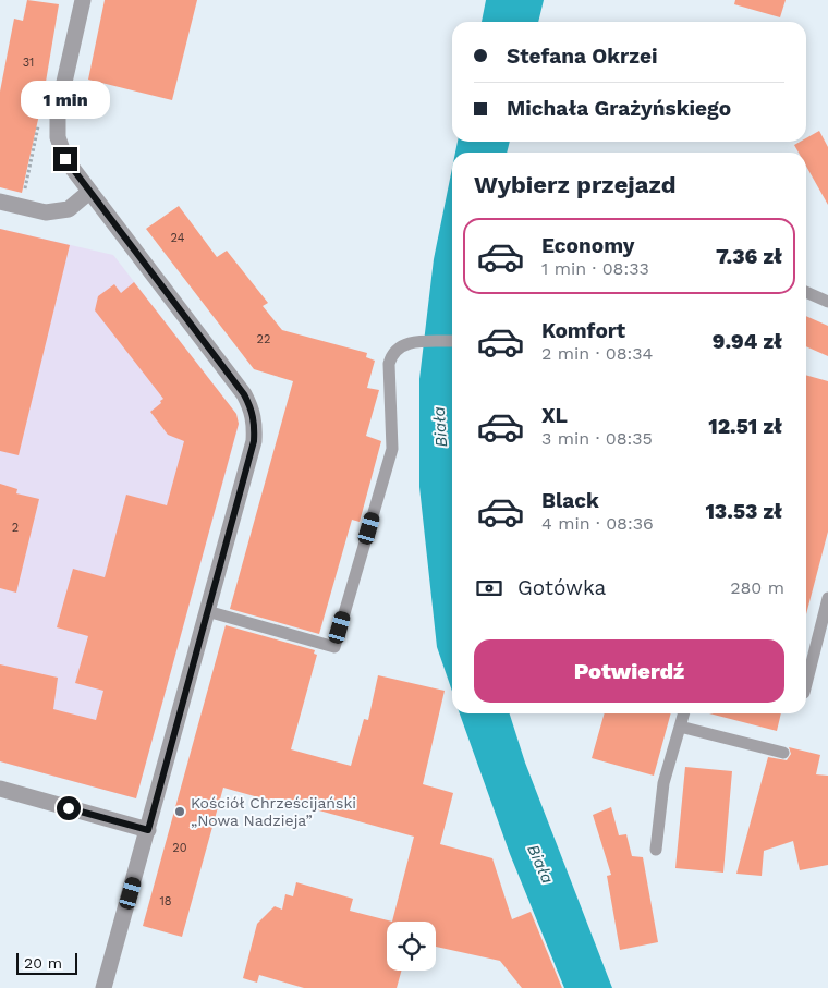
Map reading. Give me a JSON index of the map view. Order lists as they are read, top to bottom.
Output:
{
  "water": ["Biała"],
  "places": ["Kościół Chrześcijański „Nowa Nadzieja”"],
  "house_numbers": [
    "31",
    "24",
    "22",
    "2",
    "20",
    "18"
  ],
  "scale_bar": "20 m",
  "page": {
    "banner": ["Stefana Okrzei", "Michała Grażyńskiego"],
    "bubble": "1 min",
    "heading": "Wybierz przejazd",
    "list": [
      {
        "name": "Economy",
        "note": "1 min · 08:33",
        "value": "7.36 zł"
      },
      {
        "name": "Komfort",
        "note": "2 min · 08:34",
        "value": "9.94 zł"
      },
      {
        "name": "XL",
        "note": "3 min · 08:35",
        "value": "12.51 zł"
      },
      {
        "name": "Black",
        "note": "4 min · 08:36",
        "value": "13.53 zł"
      }
    ],
    "pay": ["Gotówka", "280 m"],
    "buttons": "Potwierdź",
    "scale": "20 m"
  }
}
